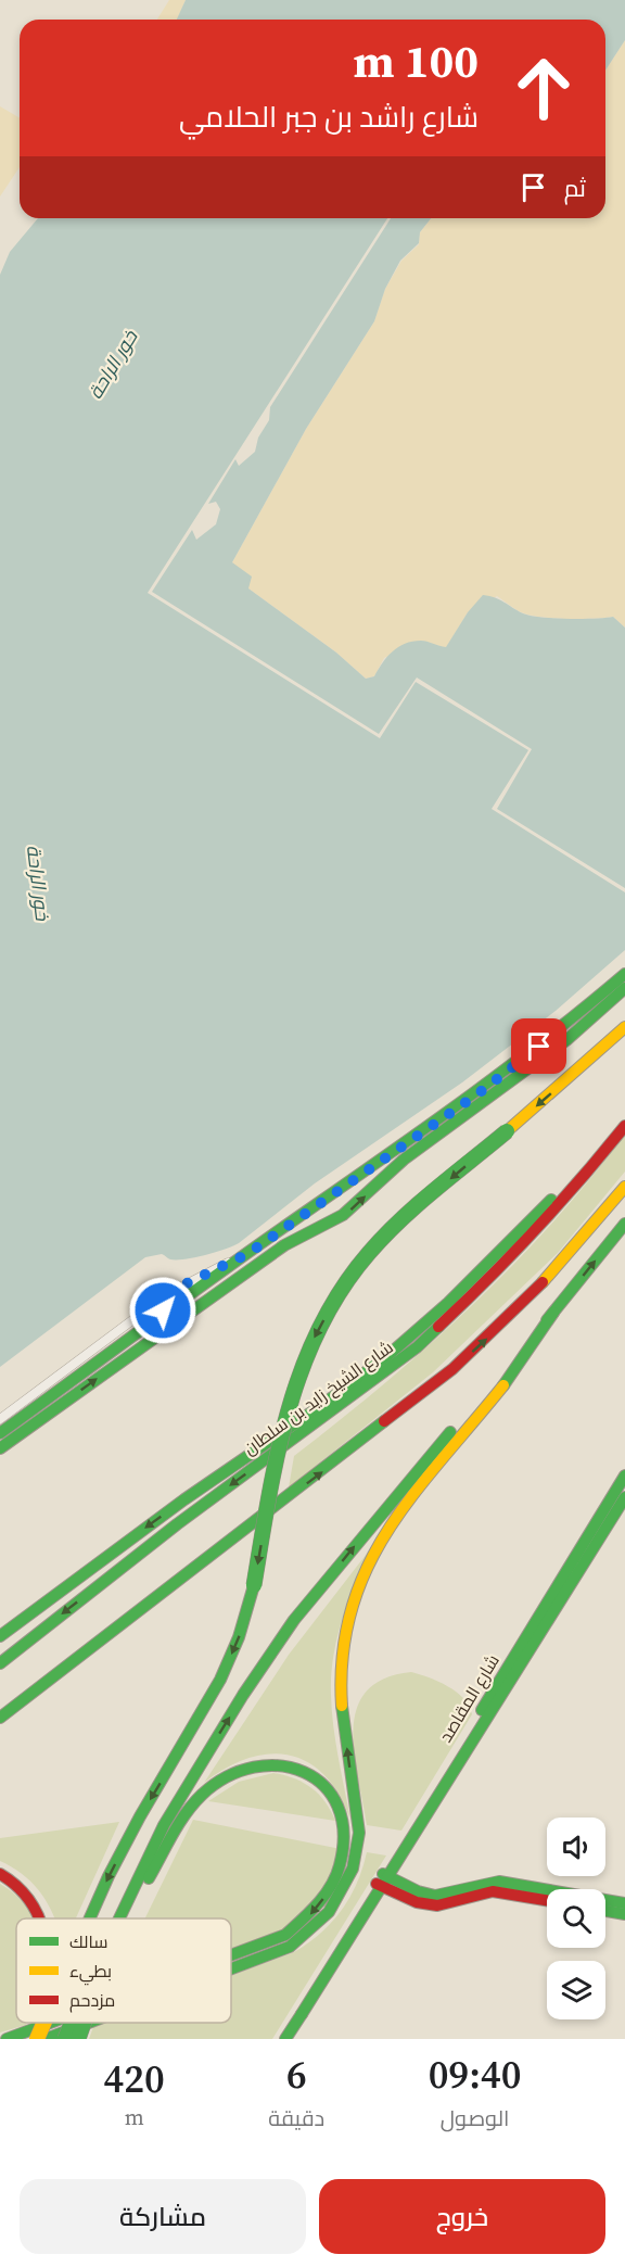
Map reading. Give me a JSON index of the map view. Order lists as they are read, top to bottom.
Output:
{
  "streets": {
    "main road": ["شارع الشيخ زايد بن سلطان", "شارع المقاصد"]
  },
  "water": ["خور الراحة"],
  "legend": ["سالك", "بطيء", "مزدحم"],
  "page": {
    "turn": ["100 m", "شارع راشد بن جبر الحلامي"],
    "then": "ثم",
    "eta": [
      "09:40",
      "الوصول",
      "6",
      "دقيقة",
      "420",
      "m"
    ],
    "buttons": ["خروج", "مشاركة"]
  }
}
